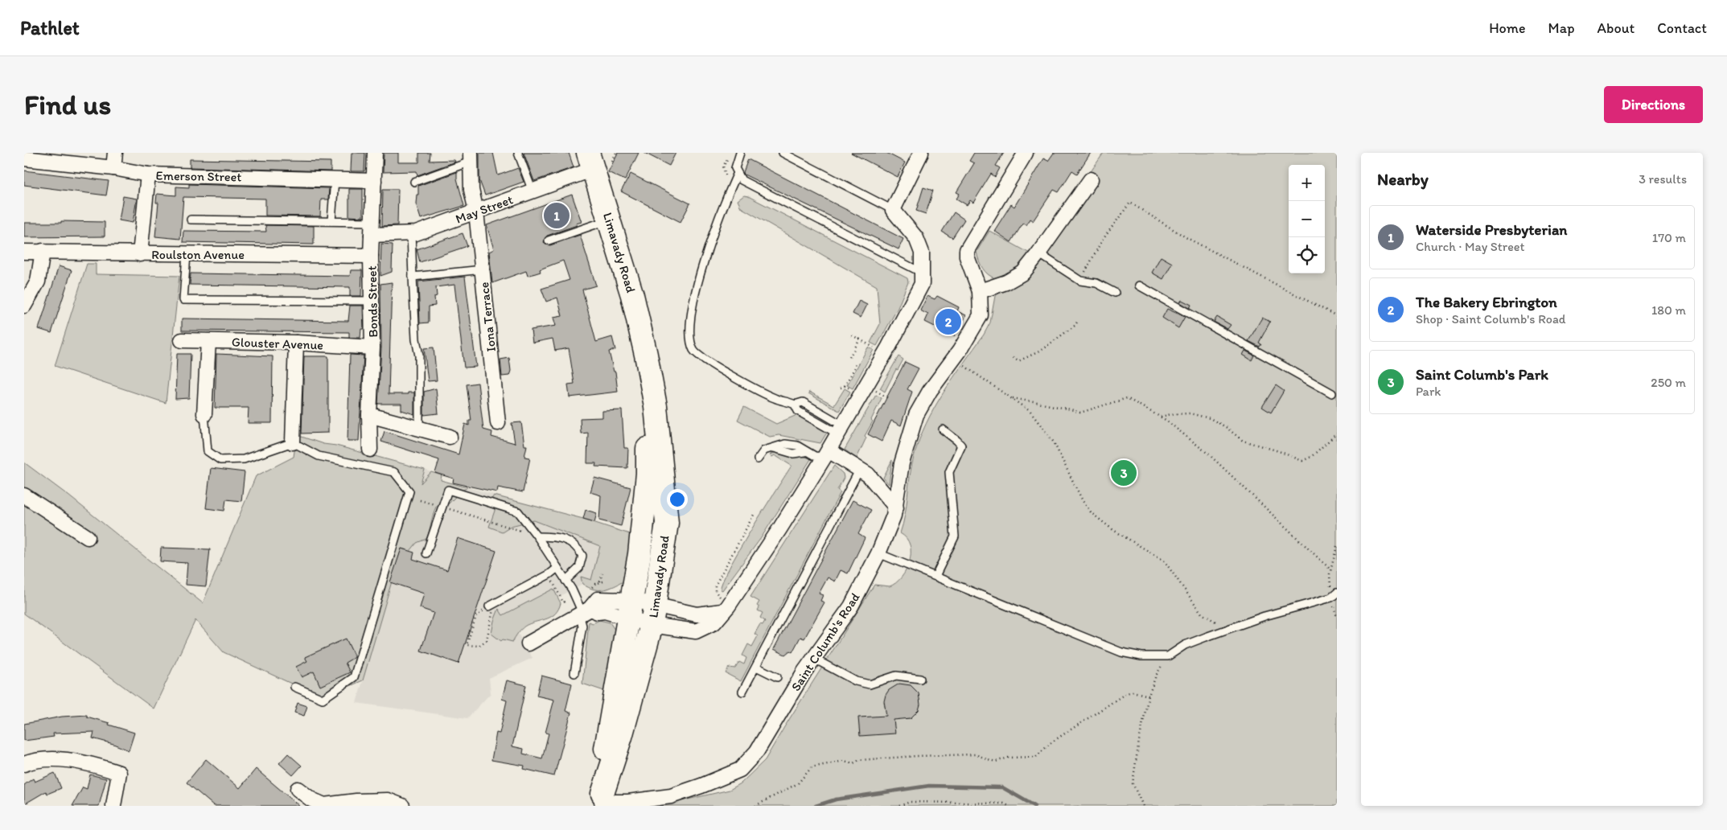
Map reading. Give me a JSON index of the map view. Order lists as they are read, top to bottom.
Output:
{
  "streets": {
    "highway": ["Limavady Road"],
    "street": [
      "Emerson Street",
      "May Street",
      "Roulston Avenue",
      "Bonds Street",
      "Iona Terrace",
      "Glouster Avenue",
      "Saint Columb's Road"
    ]
  },
  "crossings": [
    ["Emerson Street", "Bonds Street"],
    ["May Street", "Limavady Road"],
    ["May Street", "Bonds Street"],
    ["May Street", "Iona Terrace"],
    ["Limavady Road", "Saint Columb's Road"],
    ["Roulston Avenue", "Bonds Street"],
    ["Bonds Street", "Glouster Avenue"]
  ],
  "page": {
    "header": "Pathlet",
    "nav": [
      "Home",
      "Map",
      "About",
      "Contact"
    ],
    "buttons": "Directions",
    "title": "Find us",
    "heading": ["Nearby", "3 results"],
    "map_buttons": ["+", "−"],
    "pins": ["1", "2", "3"],
    "list": [
      {
        "mark": "1",
        "name": "Waterside Presbyterian",
        "note": "Church · May Street",
        "value": "170 m"
      },
      {
        "mark": "2",
        "name": "The Bakery Ebrington",
        "note": "Shop · Saint Columb's Road",
        "value": "180 m"
      },
      {
        "mark": "3",
        "name": "Saint Columb's Park",
        "note": "Park",
        "value": "250 m"
      }
    ]
  }
}
